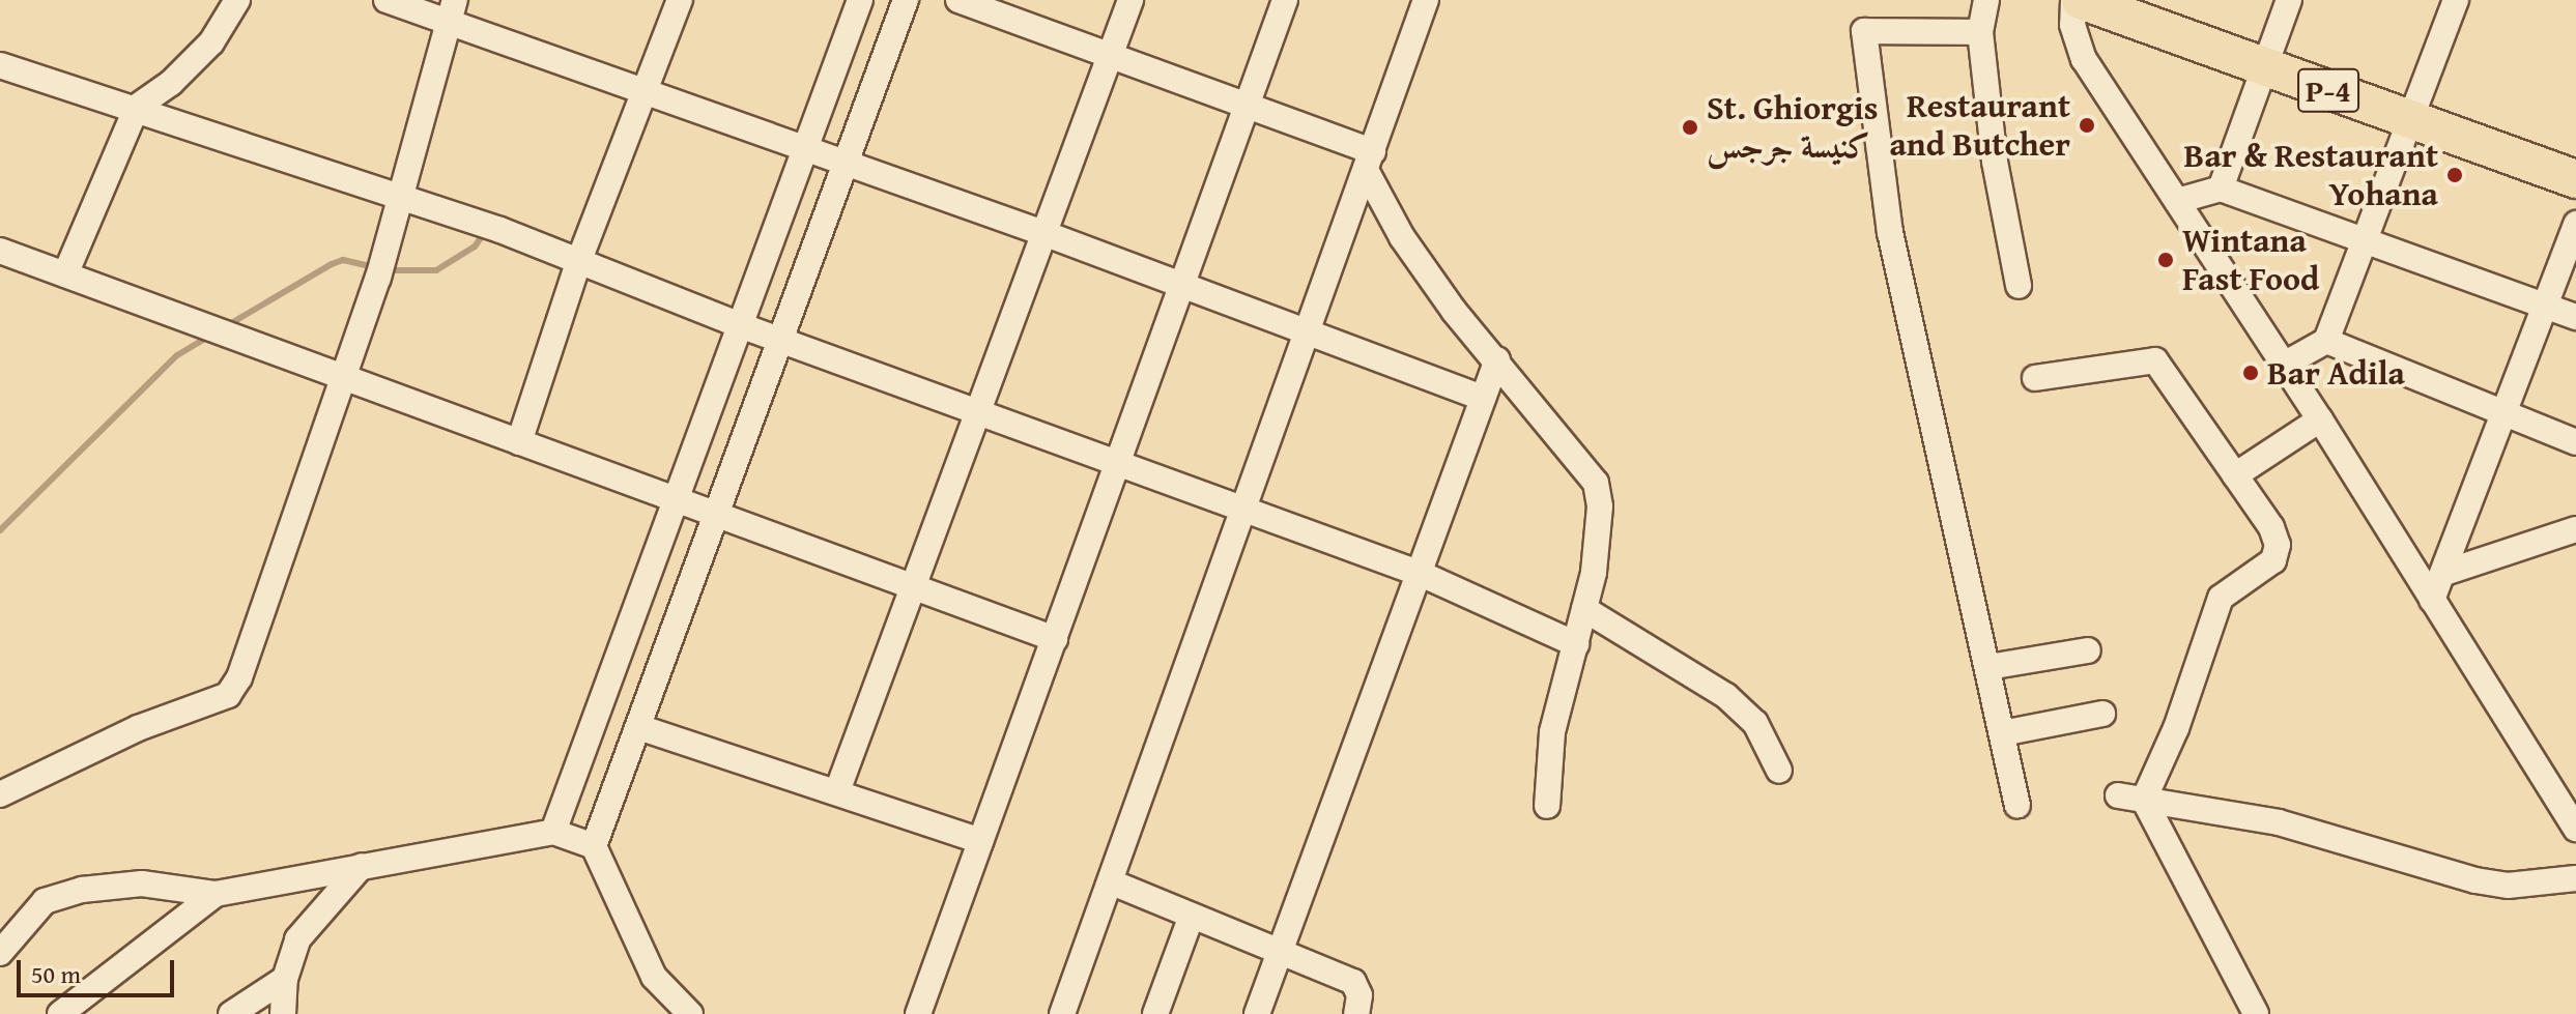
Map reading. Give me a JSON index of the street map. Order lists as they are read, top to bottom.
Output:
{
  "streets": {
    "highway": ["P-4"]
  },
  "places": [
    "Restaurant and Butcher",
    "St. Ghiorgis كنيسة جرجس",
    "Bar & Restaurant Yohana",
    "Wintana Fast Food",
    "Bar Adila"
  ],
  "scale_bar": "50 m"
}
